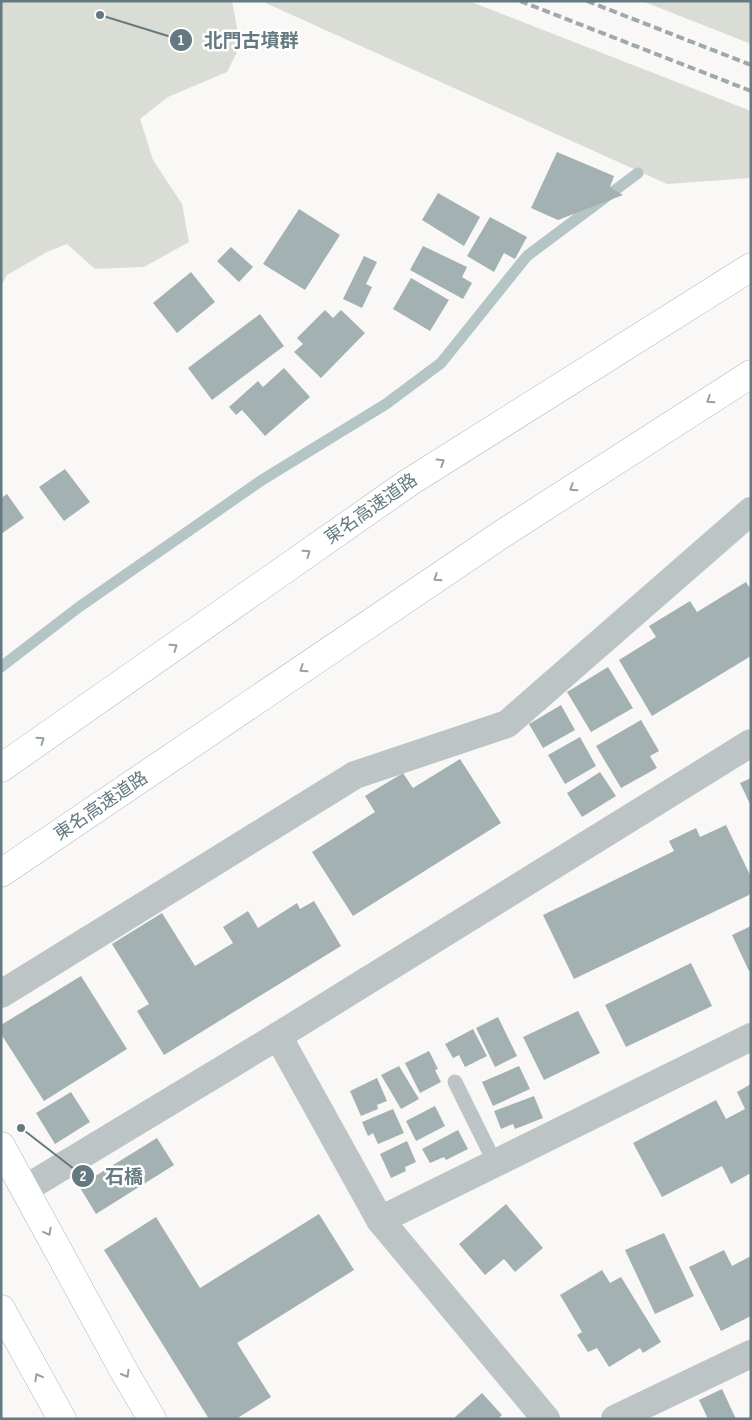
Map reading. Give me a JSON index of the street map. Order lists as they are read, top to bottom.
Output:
{
  "streets": {
    "main road": ["東名高速道路"]
  },
  "places": ["北門古墳群", "石橋"]
}
